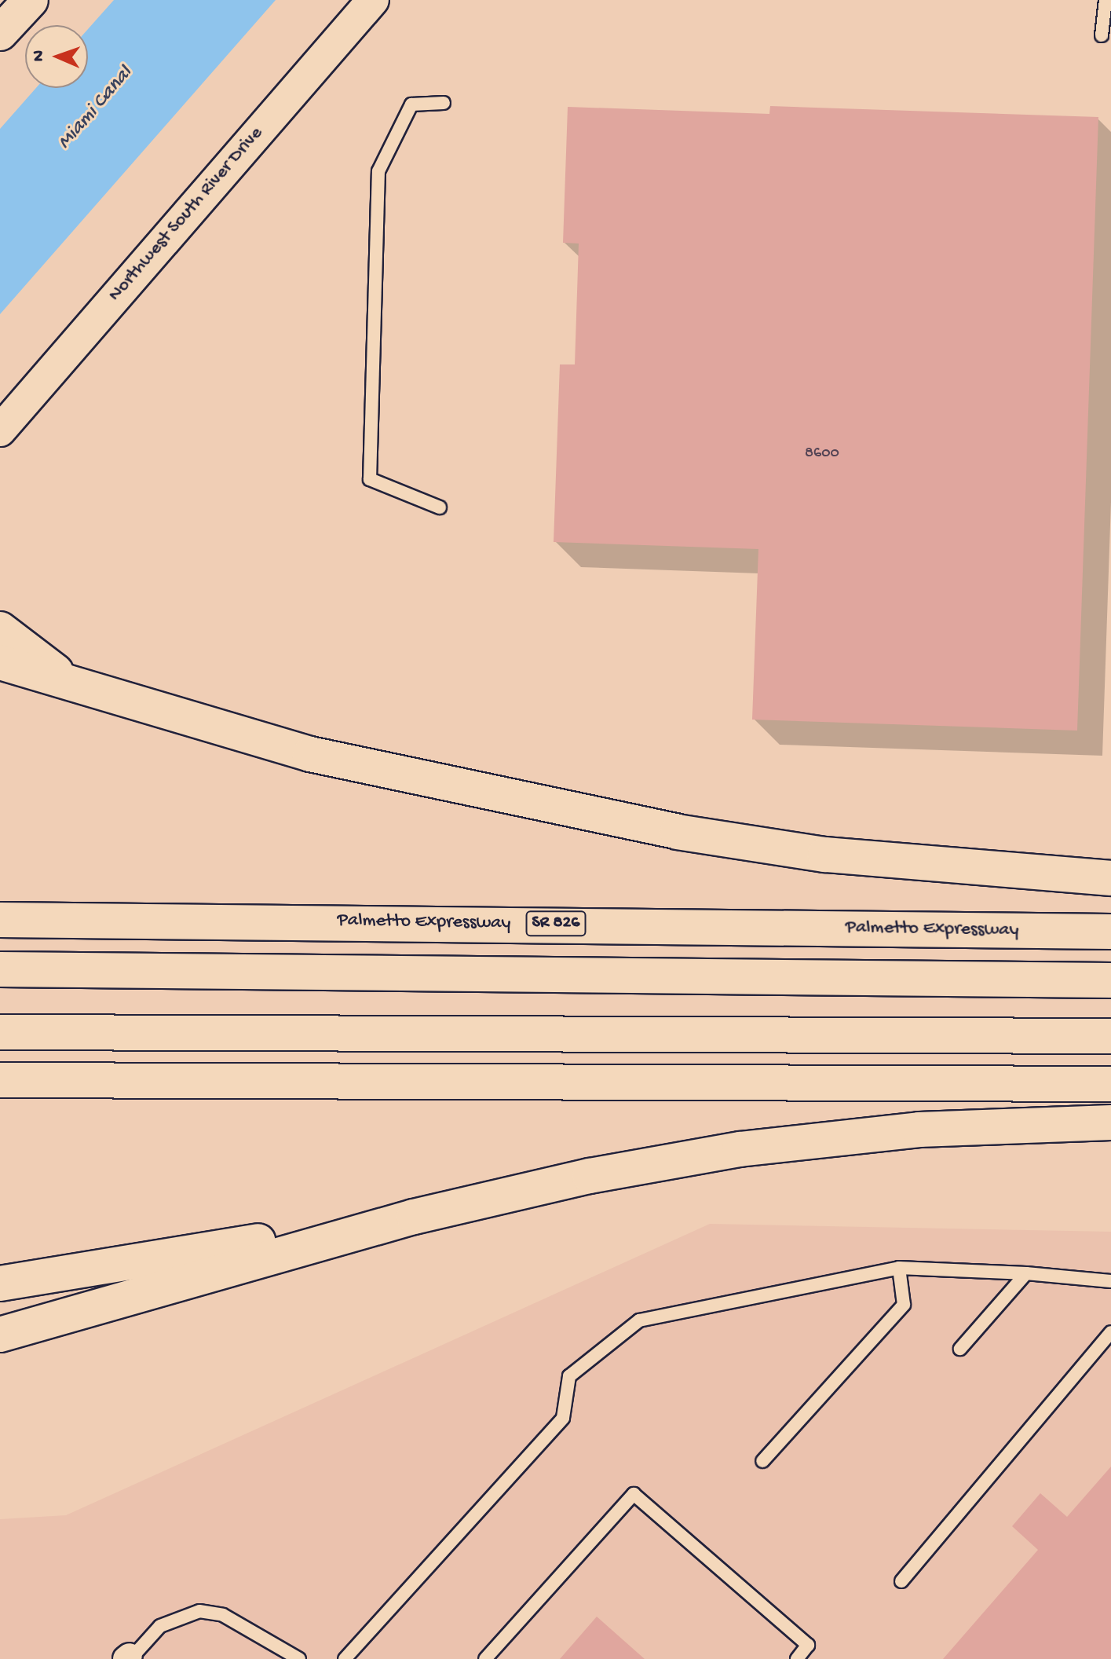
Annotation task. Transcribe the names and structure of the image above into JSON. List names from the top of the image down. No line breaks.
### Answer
{"streets":{"highway":["Palmetto Expressway","SR 826"],"street":["Northwest South River Drive"]},"water":["Miami Canal"],"house_numbers":["8600"],"north":"left"}
